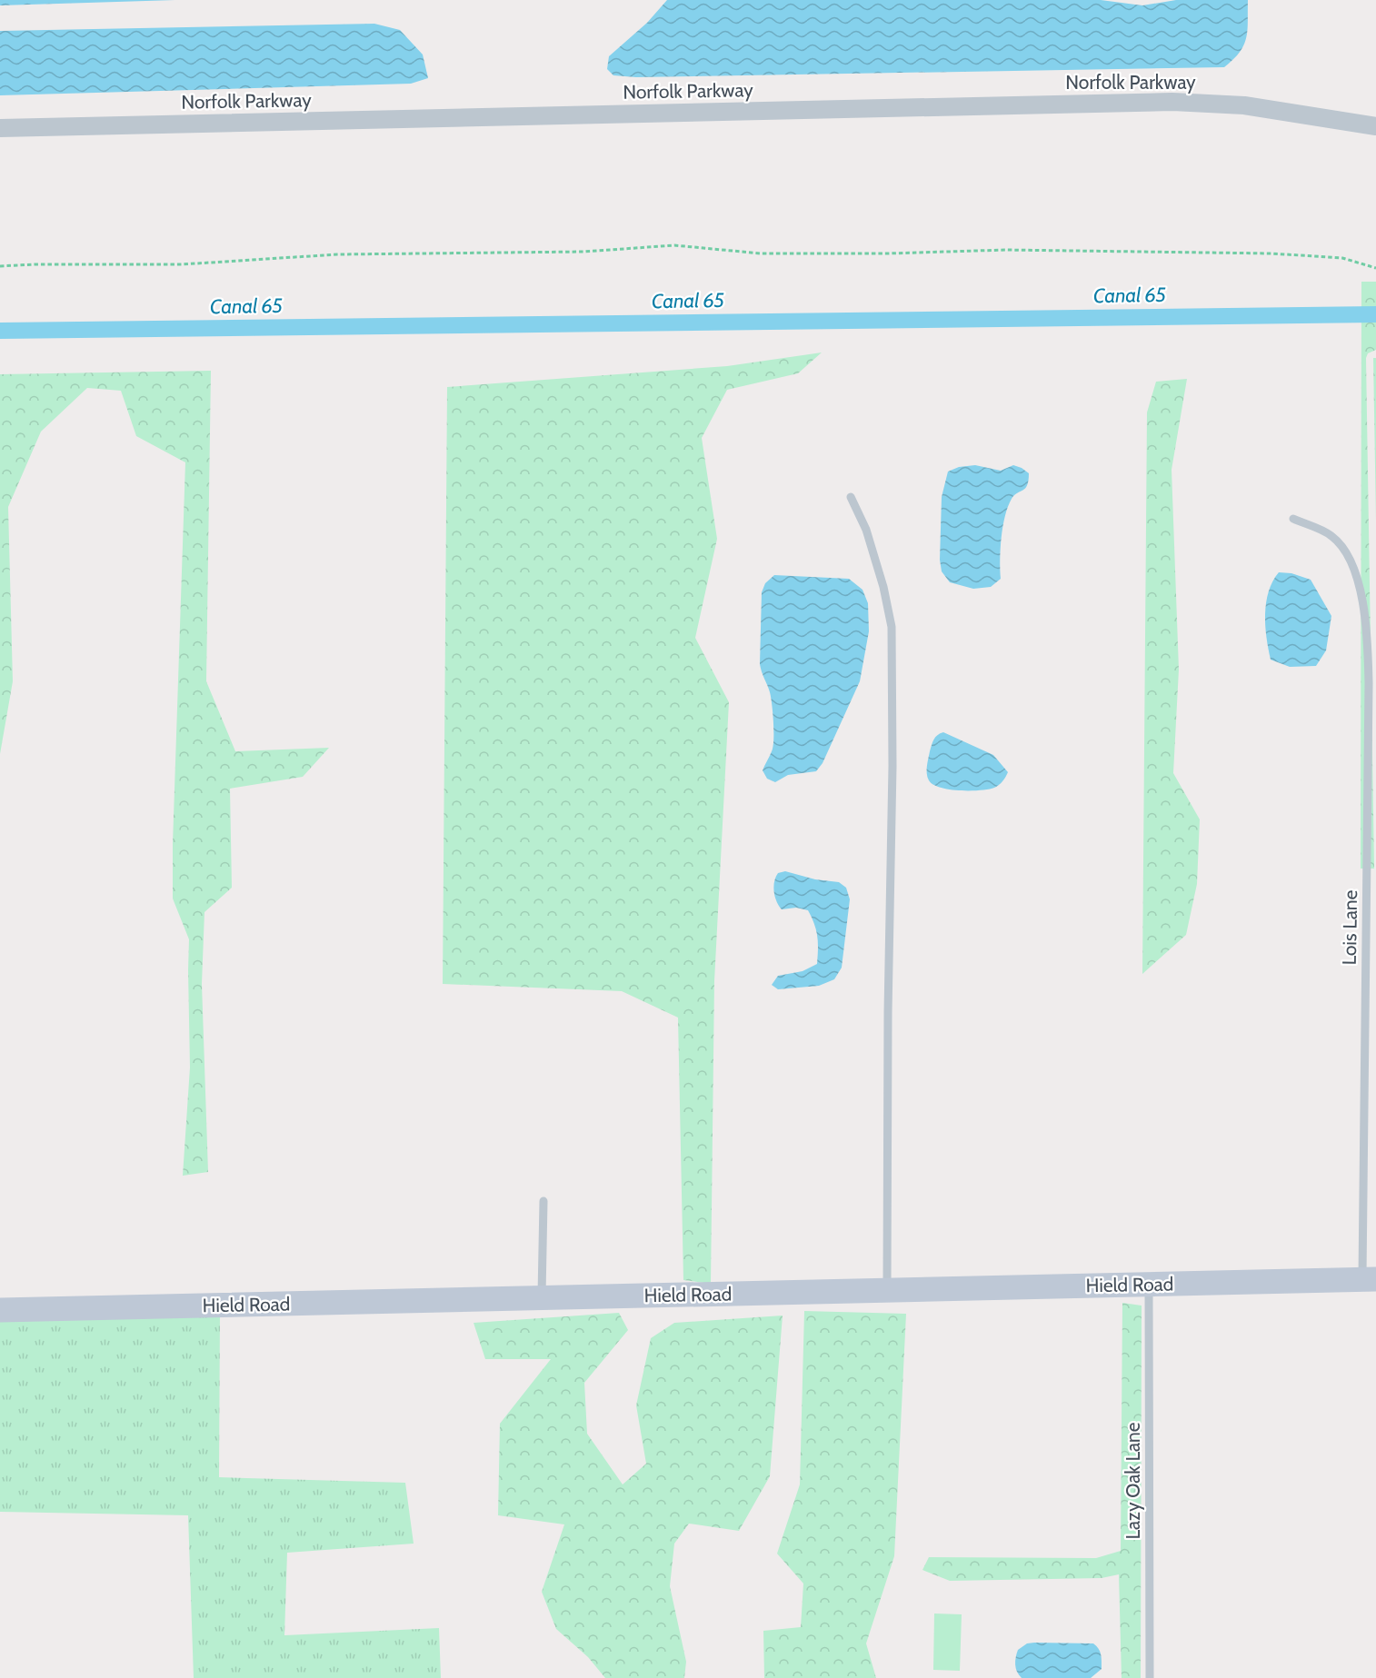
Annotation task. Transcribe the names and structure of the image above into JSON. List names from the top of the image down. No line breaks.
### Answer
{"streets":{"street":["Norfolk Parkway","Hield Road"],"lane":["Lois Lane","Lazy Oak Lane"]},"crossings":[["Lois Lane","Hield Road"],["Hield Road","Lazy Oak Lane"]],"water":["Canal 65"]}
